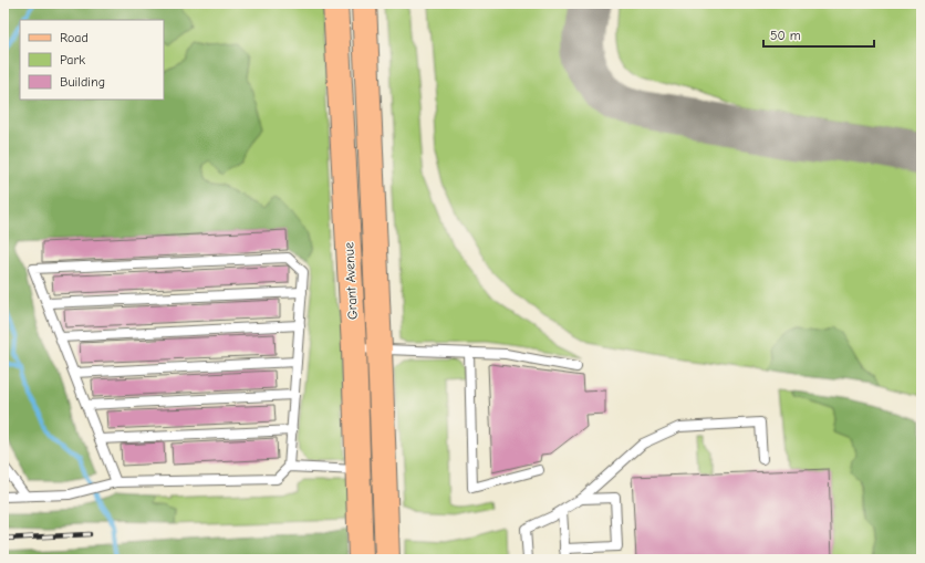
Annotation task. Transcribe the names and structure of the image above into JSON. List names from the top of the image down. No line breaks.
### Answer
{"streets":{"main road":["Grant Avenue"]},"legend":["Road","Park","Building"],"scale_bar":"50 m"}
